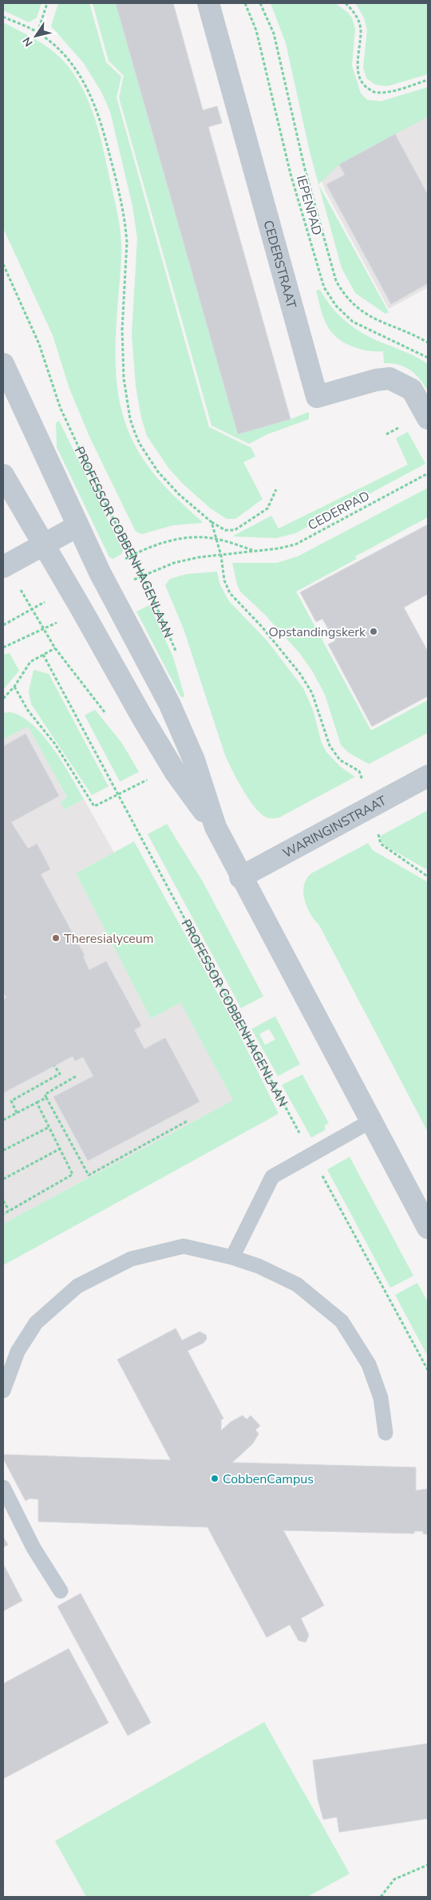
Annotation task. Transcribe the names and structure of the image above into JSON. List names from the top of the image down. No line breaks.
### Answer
{"streets":{"street":["CEDERSTRAAT","WARINGINSTRAAT"],"path":["IEPENPAD","CEDERPAD","PROFESSOR COBBENHAGENLAAN"]},"crossings":[["CEDERPAD","PROFESSOR COBBENHAGENLAAN"]],"places":["Opstandingskerk","Theresialyceum","CobbenCampus"],"north":"bottom left"}
